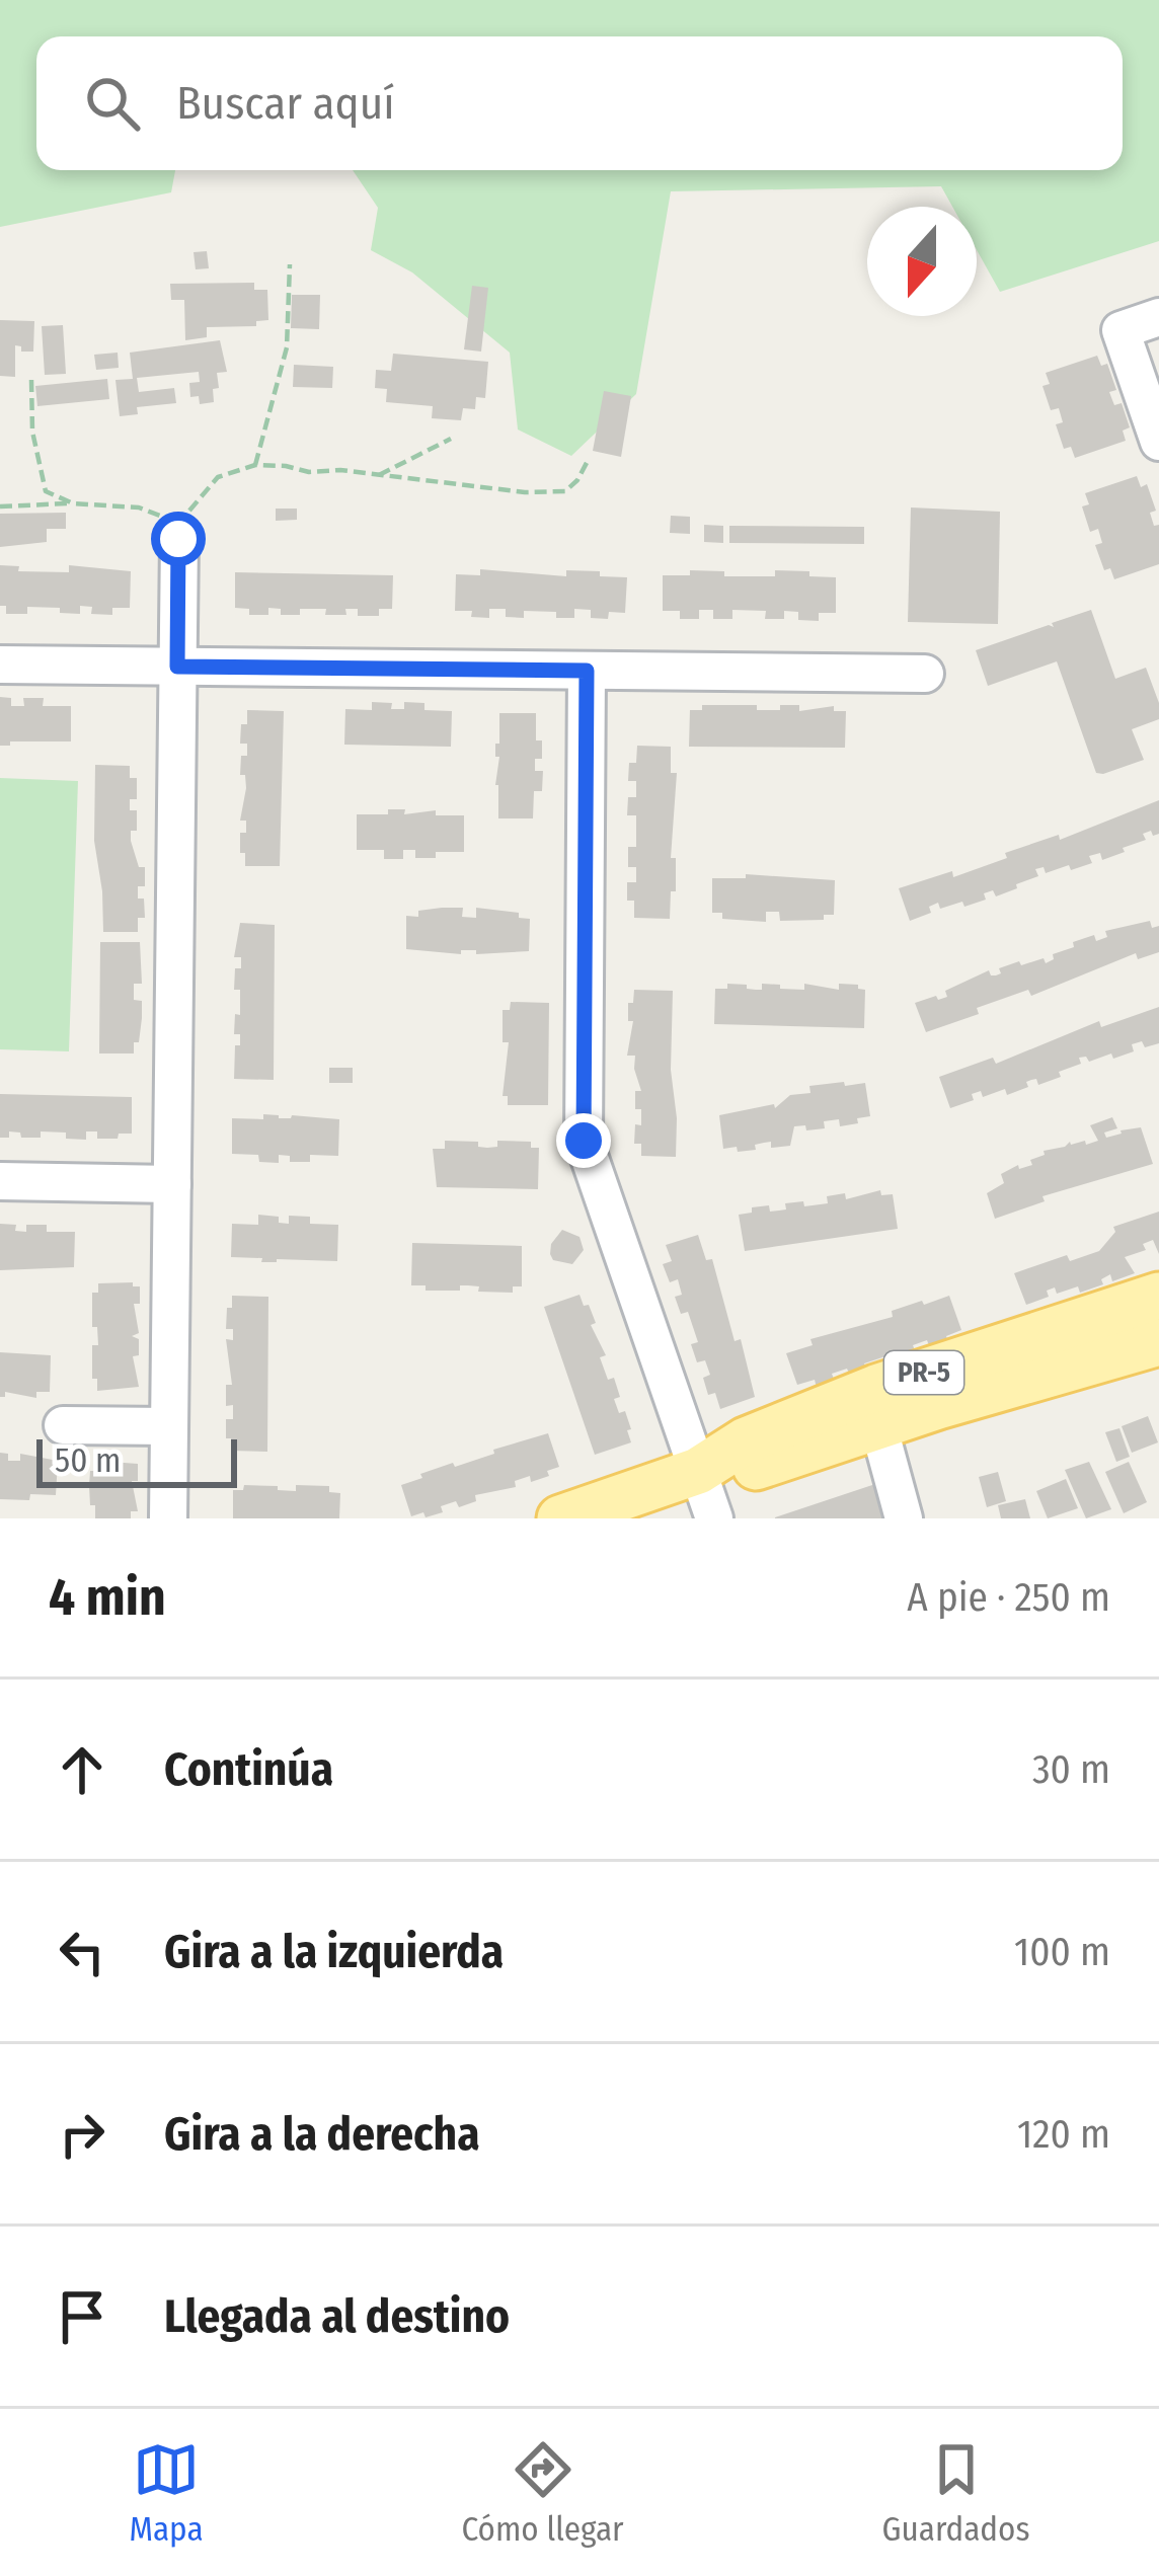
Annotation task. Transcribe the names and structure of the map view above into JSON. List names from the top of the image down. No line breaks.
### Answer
{"streets":{"main road":["PR-5"]},"scale_bar":"50 m","north":"bottom","page":{"search":"Buscar aquí","scale":"50 m","heading":["4 min","A pie · 250 m"],"list":[["Continúa","30 m"],["Gira a la izquierda","100 m"],["Gira a la derecha","120 m"],"Llegada al destino"],"nav":["Mapa","Cómo llegar","Guardados"]}}
